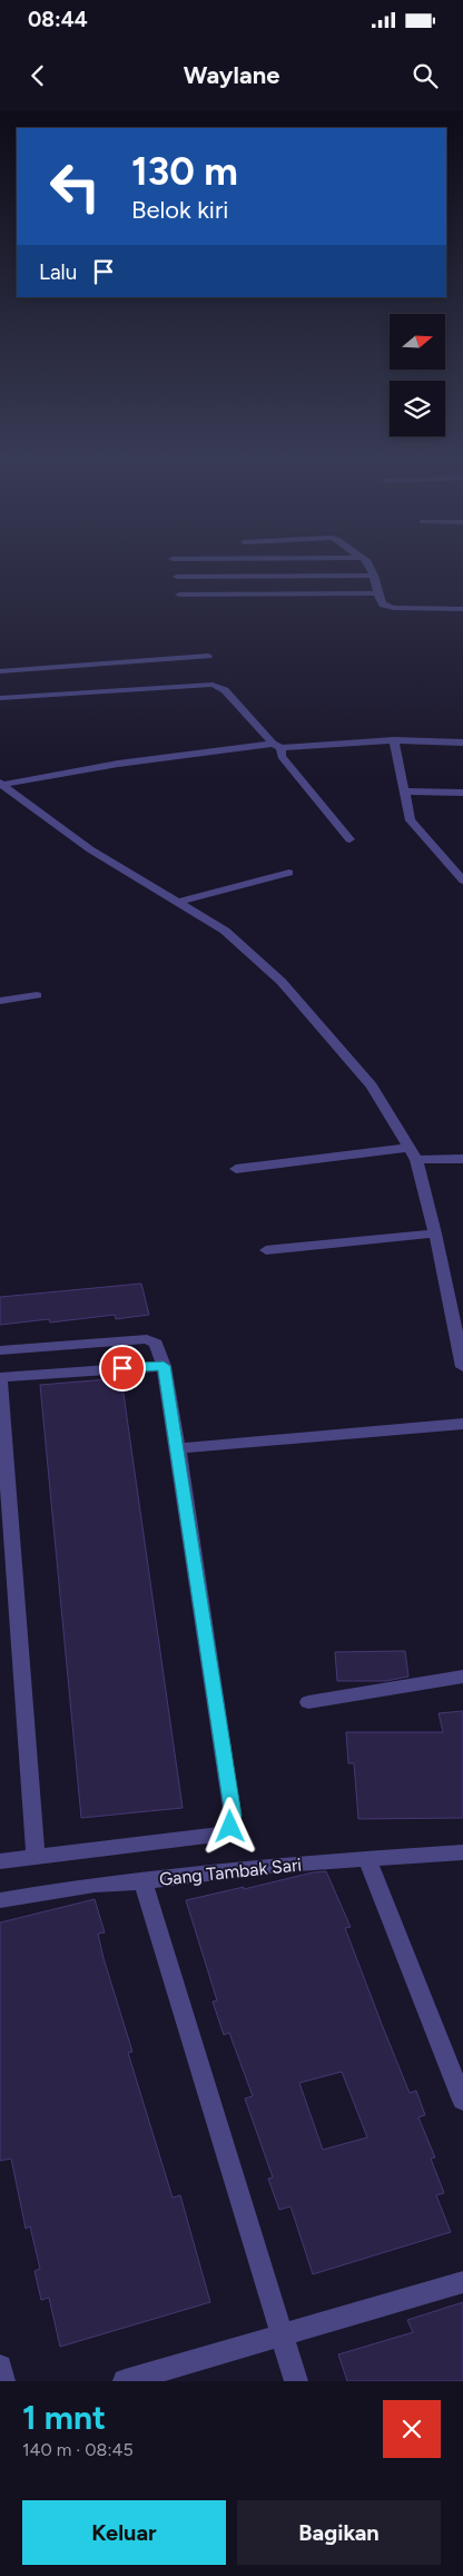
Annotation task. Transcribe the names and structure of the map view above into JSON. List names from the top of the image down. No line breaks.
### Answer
{"streets":{"street":["Gang Tambak Sari"]},"north":"right","page":{"status":"08:44","header":"Waylane","turn":["130 m","Belok kiri"],"then":"Lalu","heading":["1 mnt","140 m · 08:45"],"buttons":["Keluar","Bagikan"]}}
